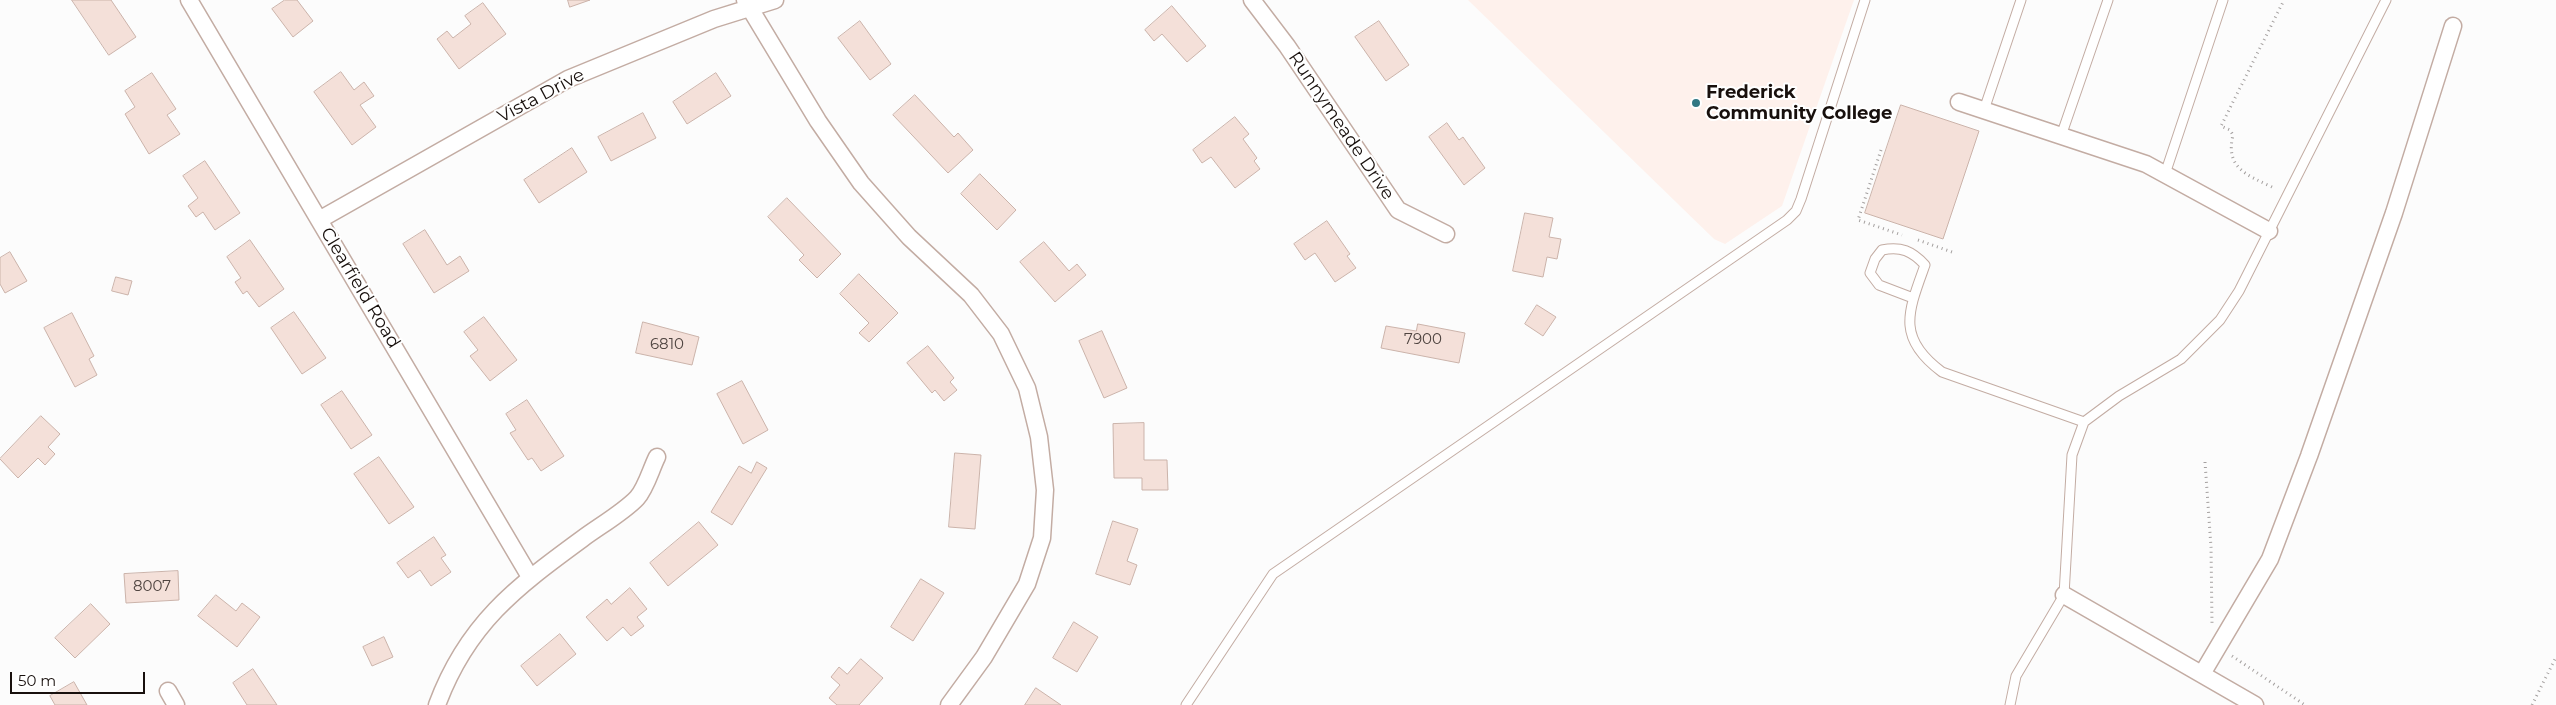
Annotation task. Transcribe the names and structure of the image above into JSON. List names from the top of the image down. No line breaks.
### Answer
{"streets":{"street":["Vista Drive","Runnymeade Drive","Clearfield Road"]},"crossings":[["Vista Drive","Clearfield Road"]],"places":["Frederick Community College"],"house_numbers":["7900","6810","8007"],"scale_bar":"50 m"}
